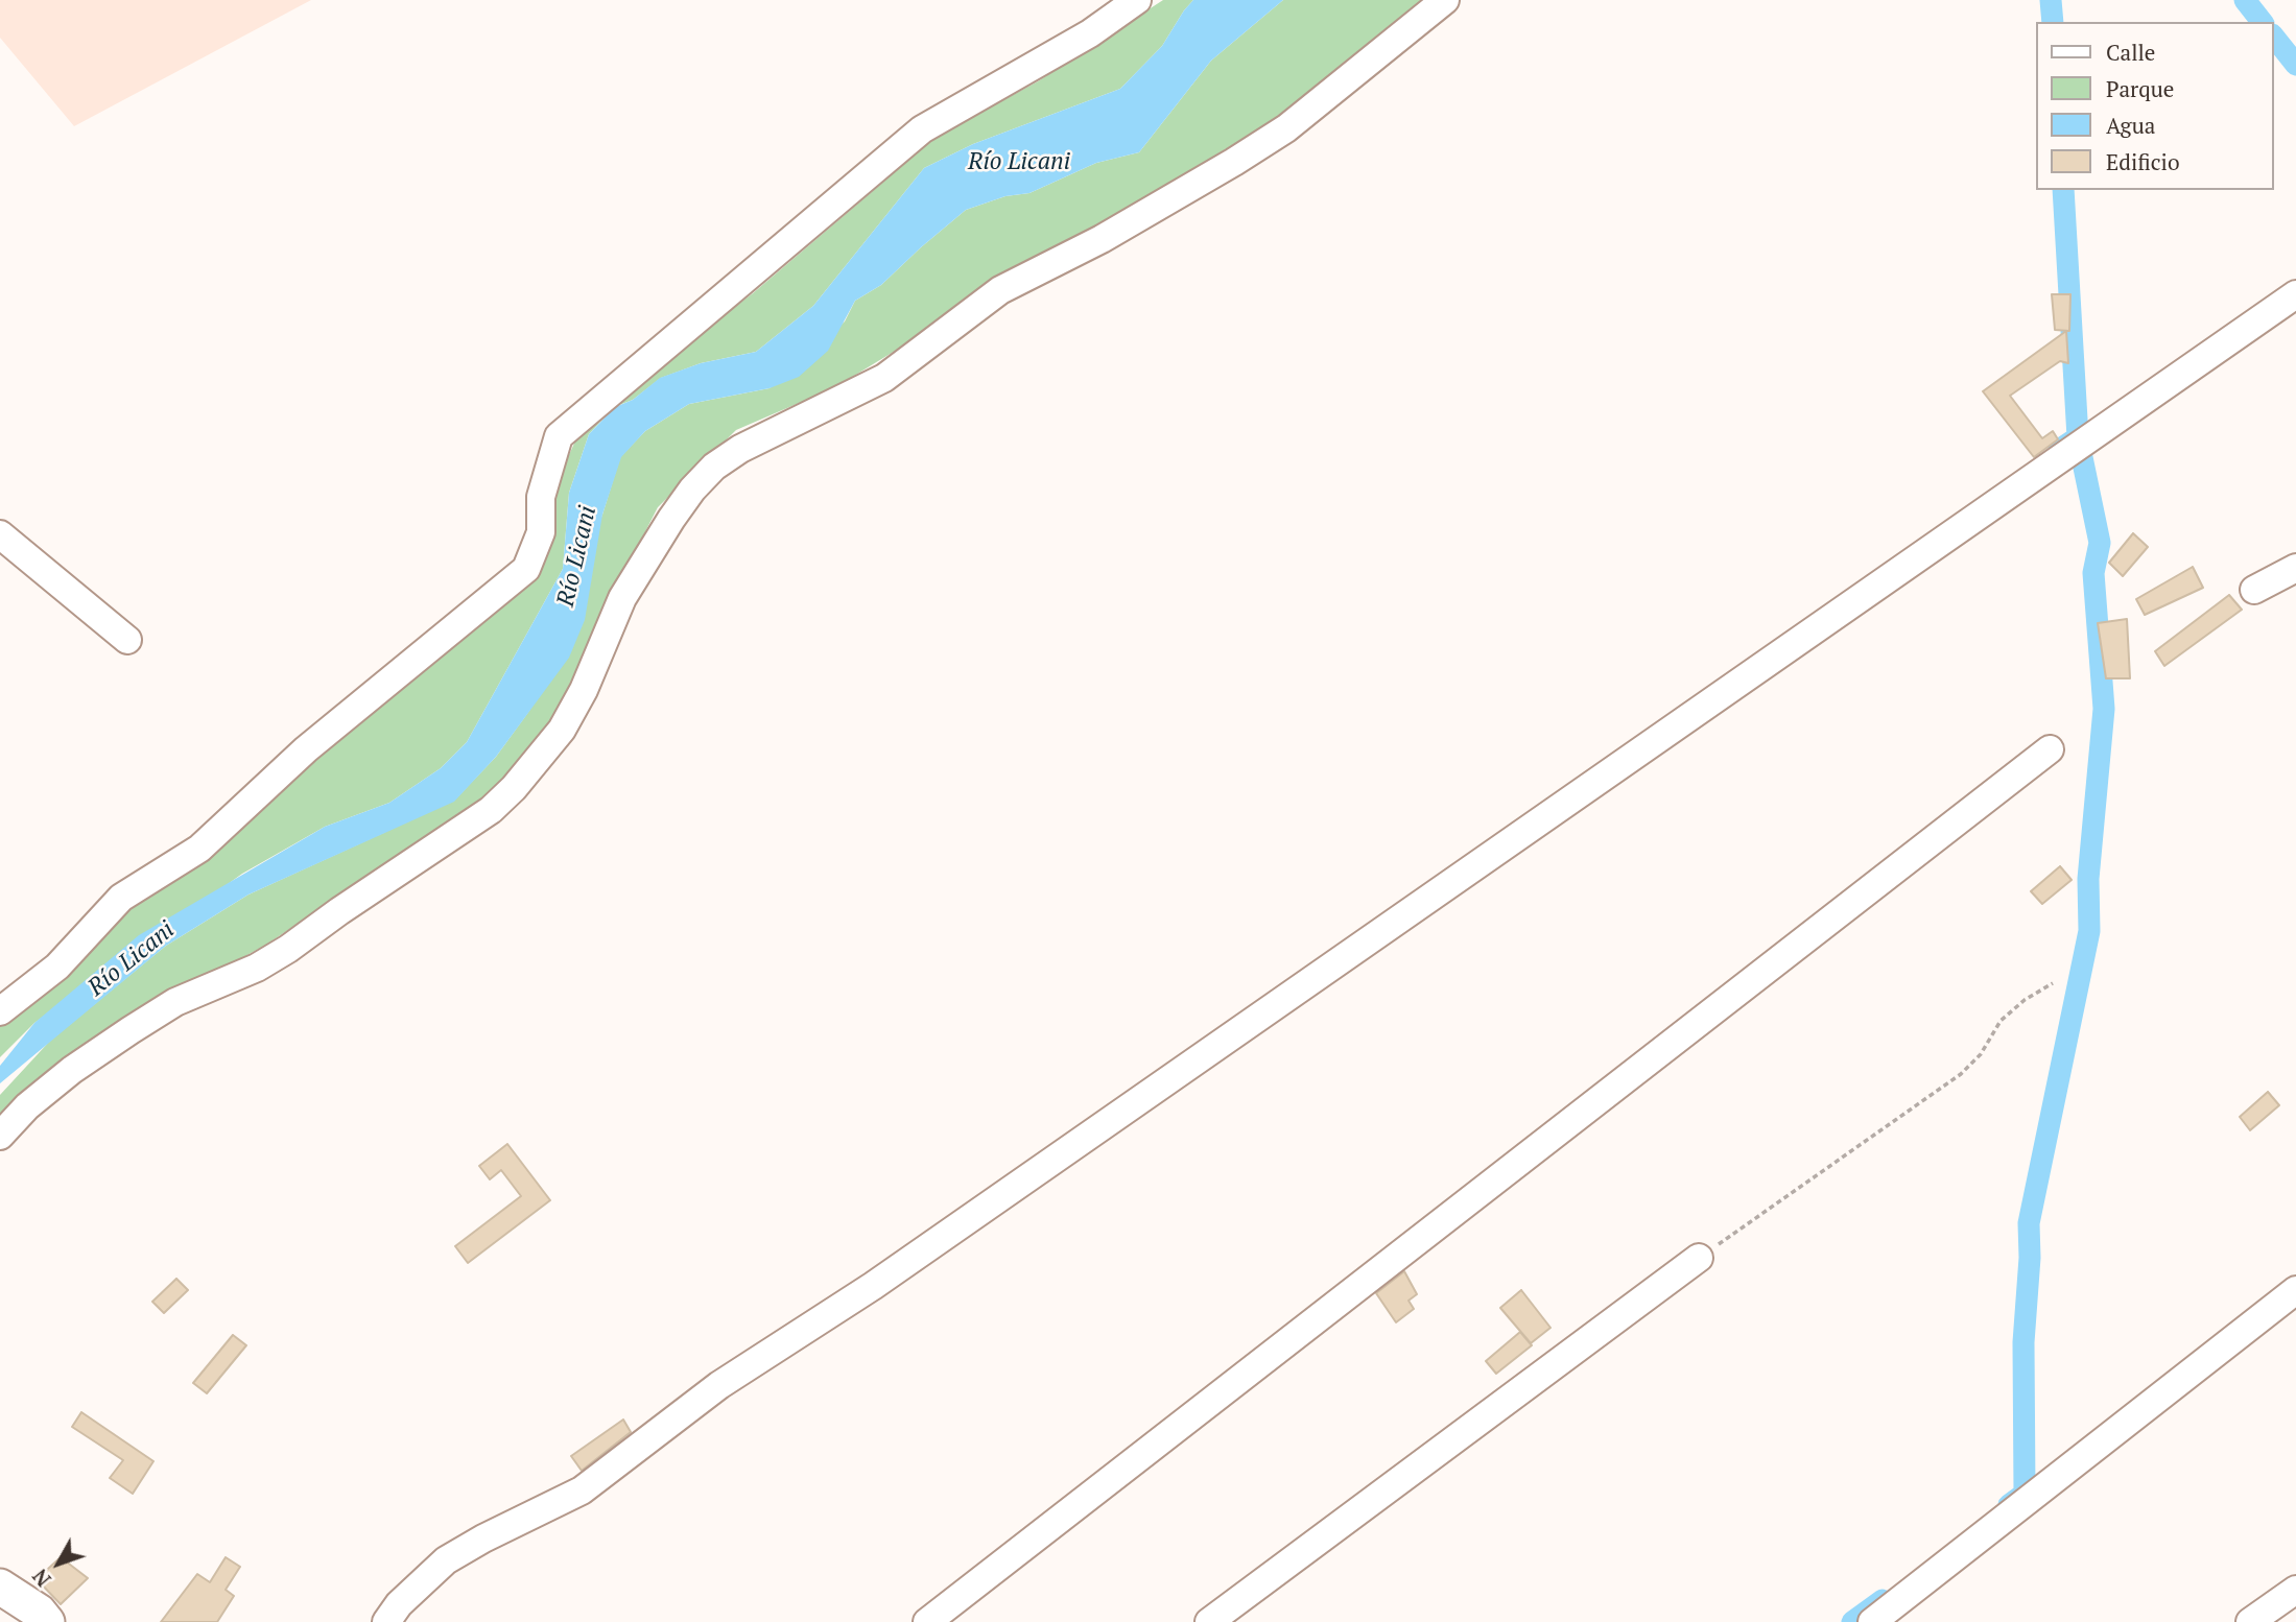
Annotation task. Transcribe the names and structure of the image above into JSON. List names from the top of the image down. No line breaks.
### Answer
{"water":["Río Licani"],"legend":["Calle","Parque","Agua","Edificio"],"north":"bottom left"}
